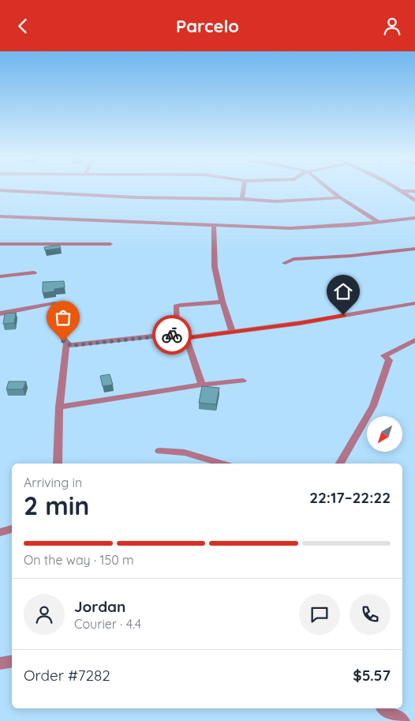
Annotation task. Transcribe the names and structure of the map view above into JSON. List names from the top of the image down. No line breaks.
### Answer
{"north":"bottom left","page":{"header":"Parcelo","heading":["2 min","Arriving in","22:17–22:22"],"panel":["Jordan","Courier · 4.4","Order #7282","$5.57"],"bar":"On the way · 150 m"}}
